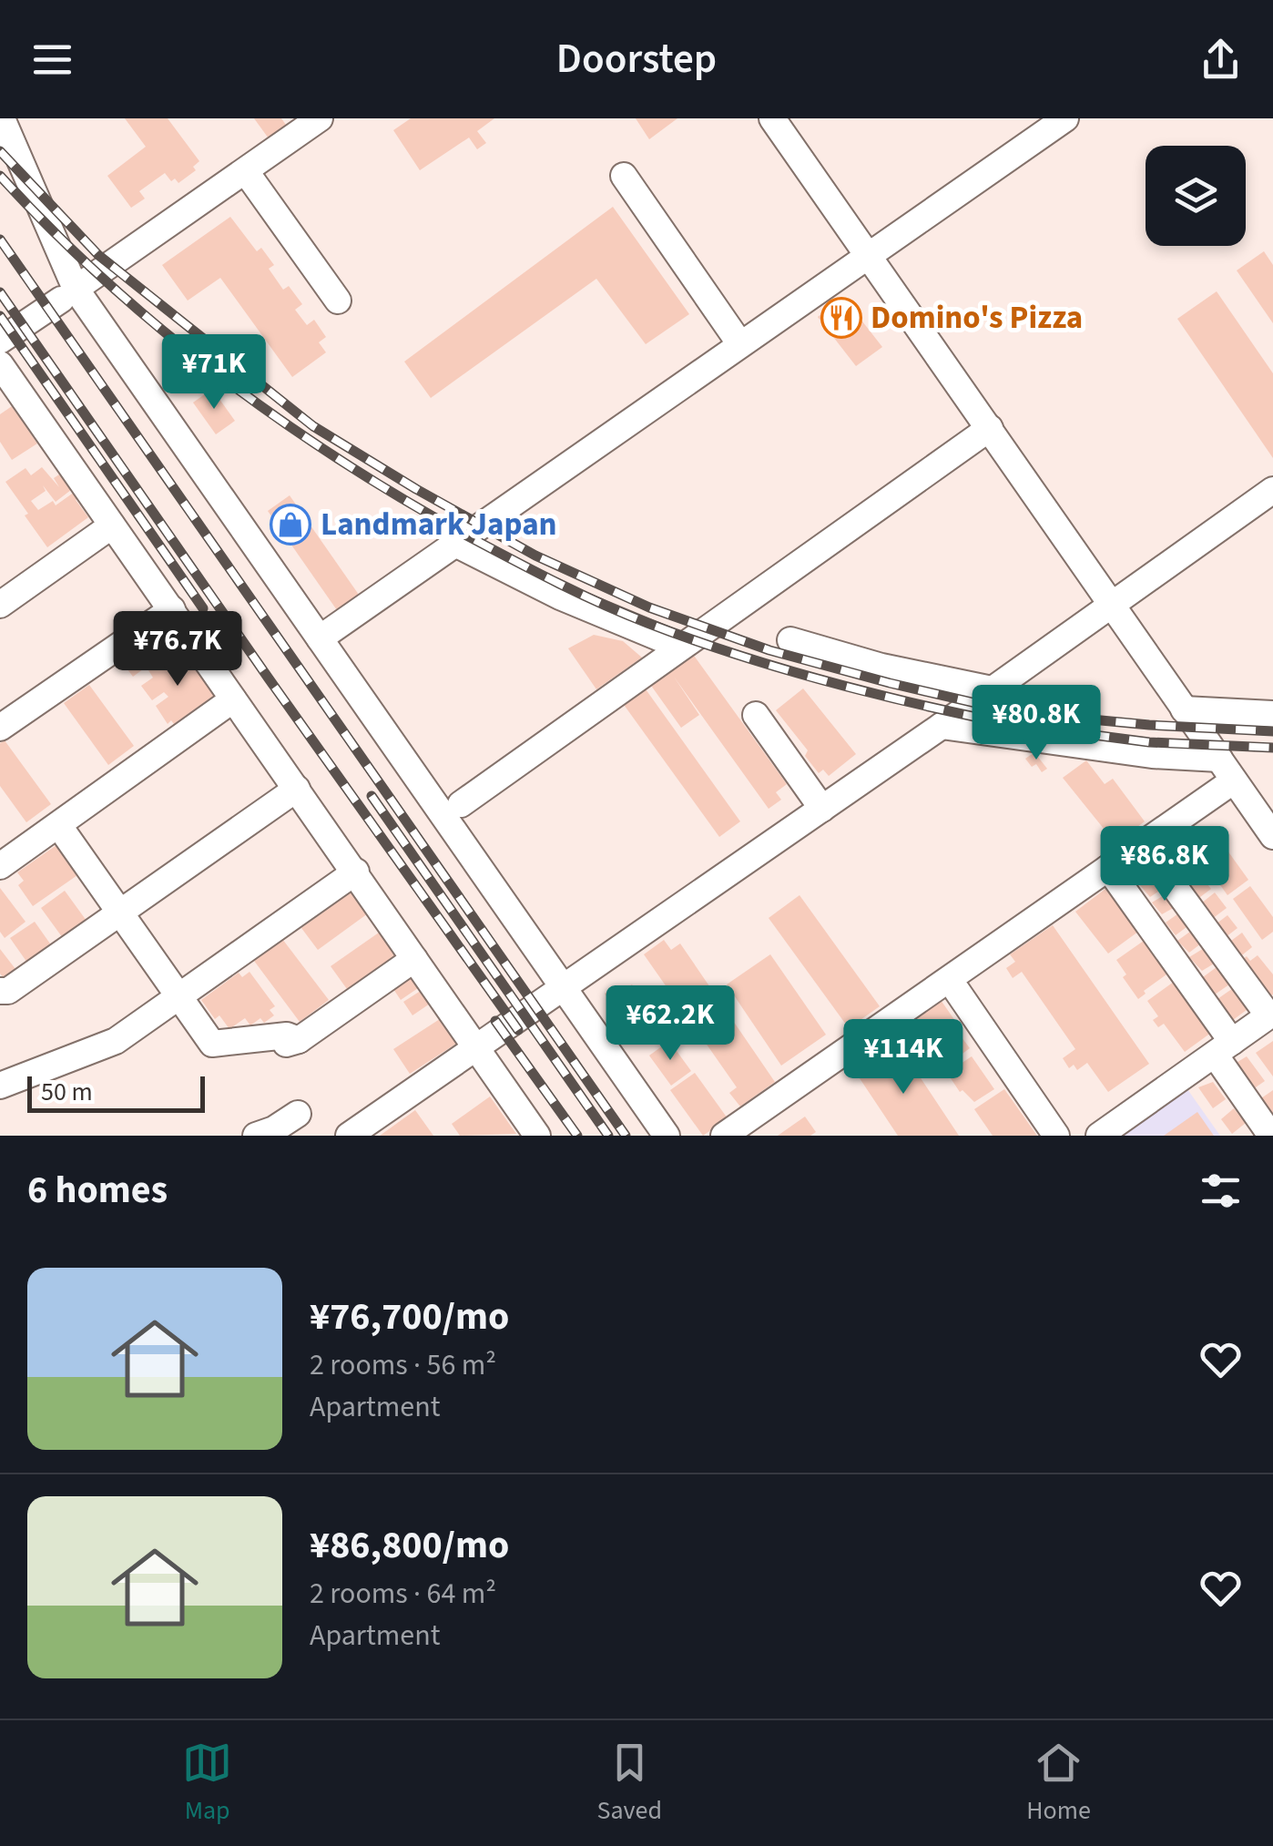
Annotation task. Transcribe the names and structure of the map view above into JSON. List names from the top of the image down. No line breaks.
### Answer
{"places":{"restaurant":["Domino's Pizza"],"shop":["Landmark Japan"]},"scale_bar":"50 m","page":{"header":"Doorstep","price":["¥71K","¥76.7K","¥80.8K","¥86.8K","¥62.2K","¥114K"],"scale":"50 m","heading":"6 homes","list":[{"name":"¥76,700/mo","note":"2 rooms · 56 m² · Apartment"},{"name":"¥86,800/mo","note":"2 rooms · 64 m² · Apartment"}],"tabs":["Map","Saved","Home"]}}
